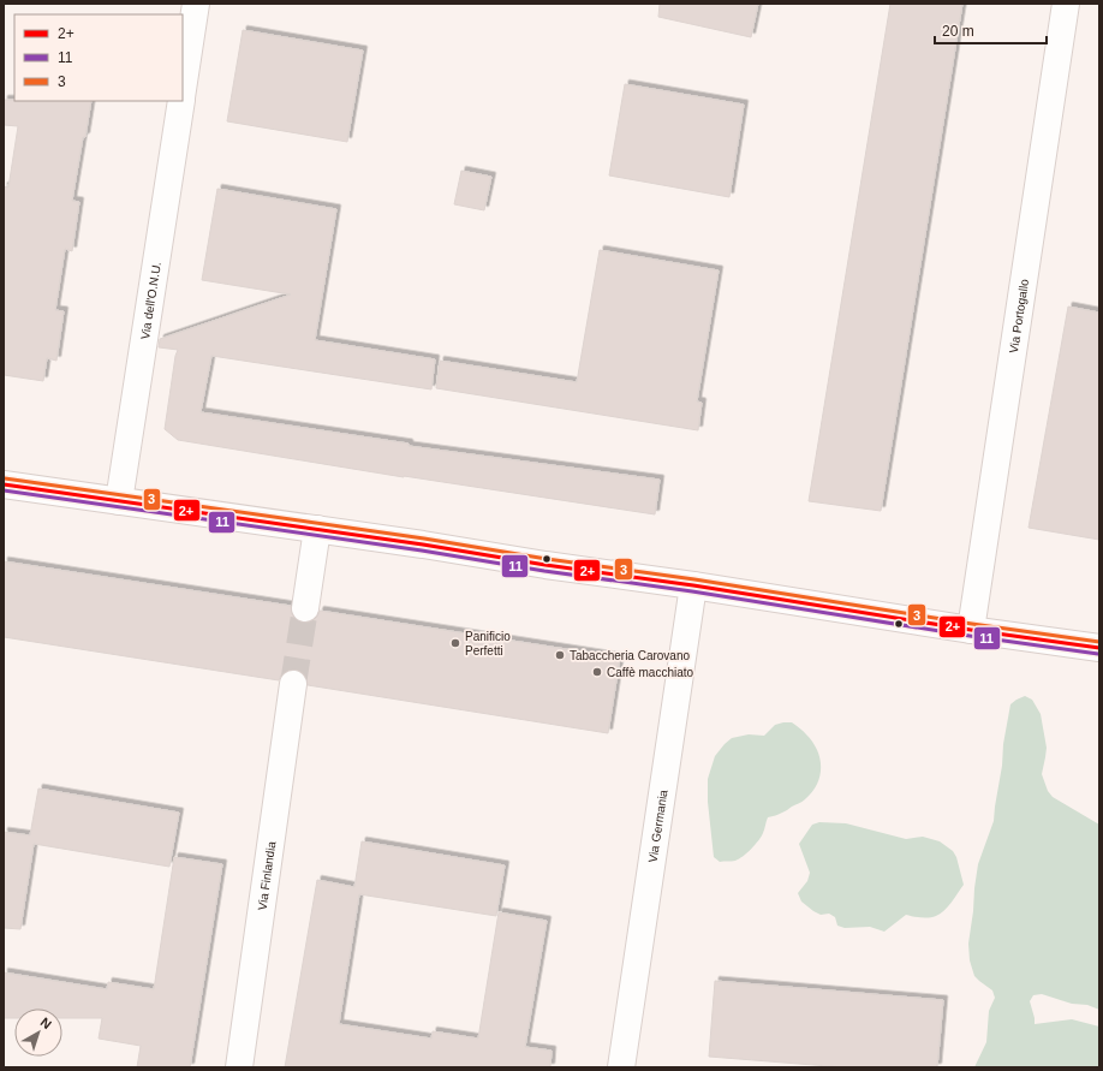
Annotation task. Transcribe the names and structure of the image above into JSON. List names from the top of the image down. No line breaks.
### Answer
{"streets":{"street":["Via dell'O.N.U.","Via Portogallo","Via Germania","Via Finlandia"]},"places":["Panificio Perfetti","Tabaccheria Carovano","Caffè macchiato"],"lines":["transit line 3","transit line 2+","transit line 11"],"legend":["2+","11","3"],"scale_bar":"20 m","north":"top right"}
